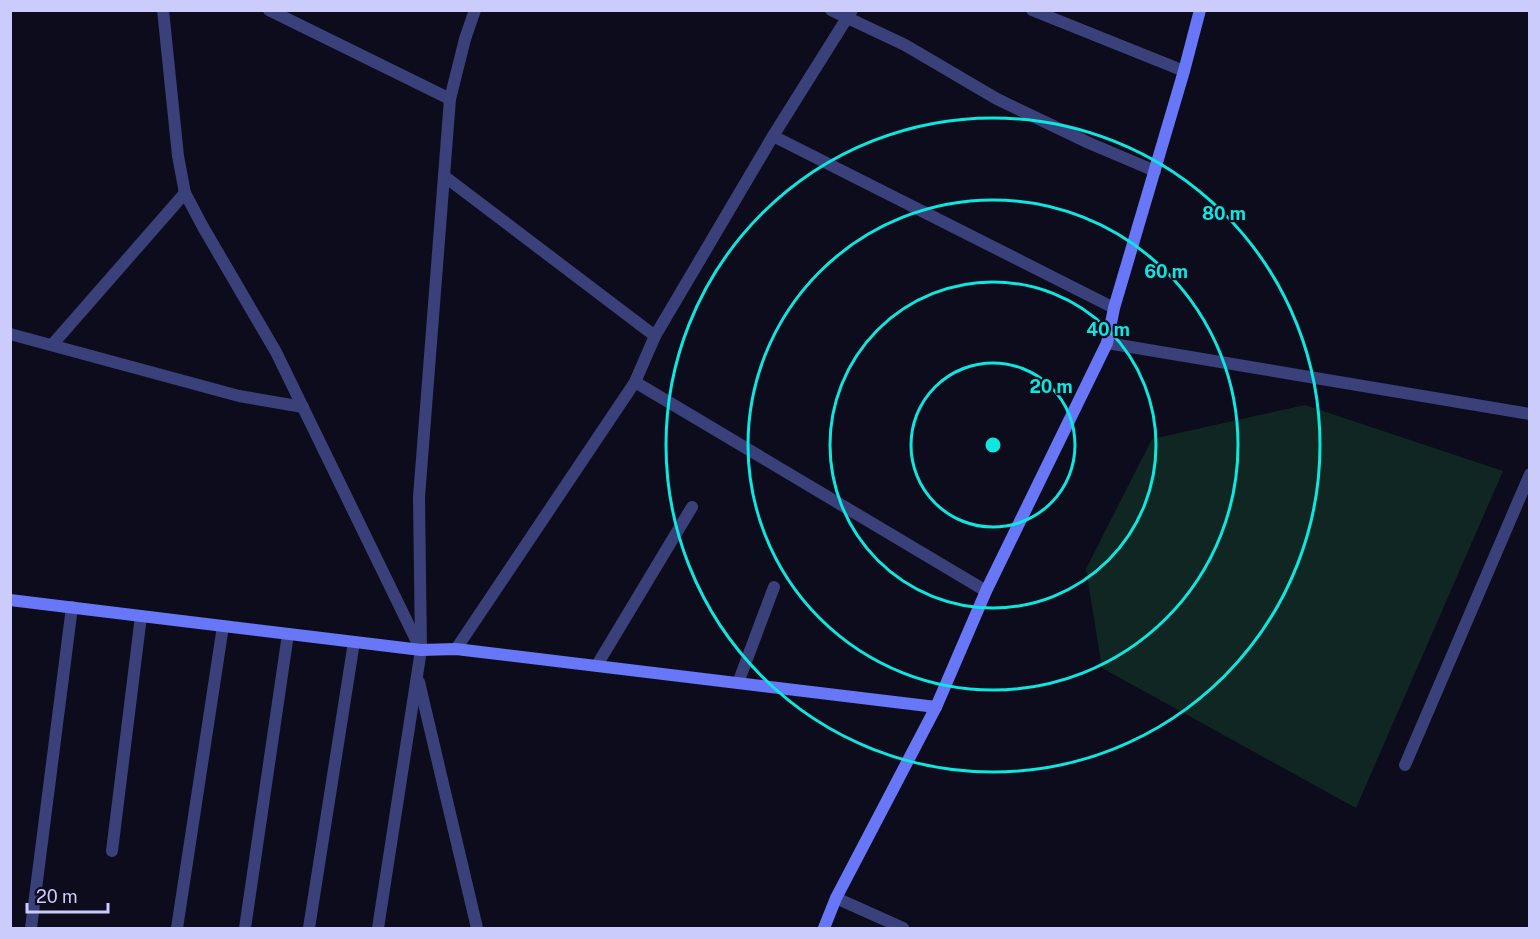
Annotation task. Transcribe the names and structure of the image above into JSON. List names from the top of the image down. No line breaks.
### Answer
{"scale_bar":"20 m","rings":["80 m","60 m","40 m","20 m"]}
